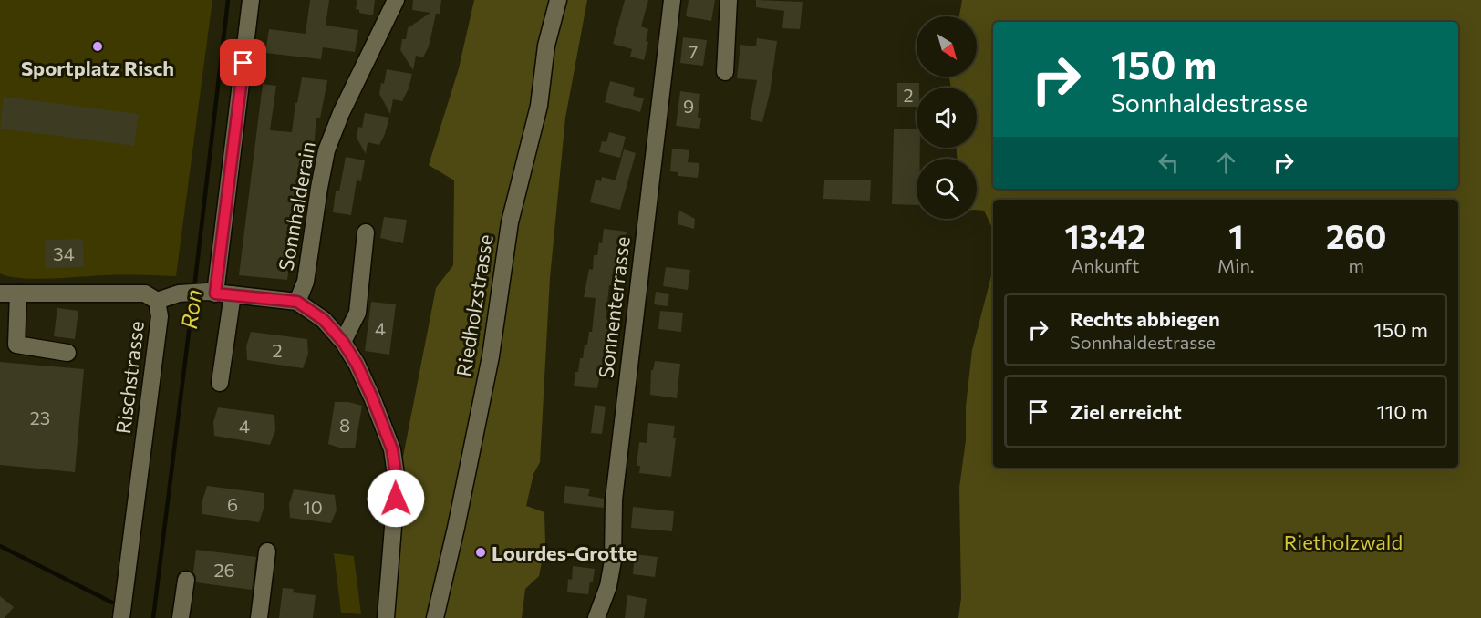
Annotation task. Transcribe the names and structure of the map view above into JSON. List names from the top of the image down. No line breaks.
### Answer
{"streets":{"street":["Sonnhalderain","Riedholzstrasse","Sonnenterrasse","Rischstrasse"]},"water":["Ron"],"parks":["Rietholzwald"],"places":["Sportplatz Risch","Lourdes-Grotte"],"house_numbers":["7","2","9","34","4","2","23","8","4","6","10","26"],"north":"bottom right","page":{"turn":["150 m","Sonnhaldestrasse"],"eta":["13:42","Ankunft","1","Min.","260","m"],"list":[{"name":"Rechts abbiegen","note":"Sonnhaldestrasse","value":"150 m"},{"name":"Ziel erreicht","value":"110 m"}]}}
